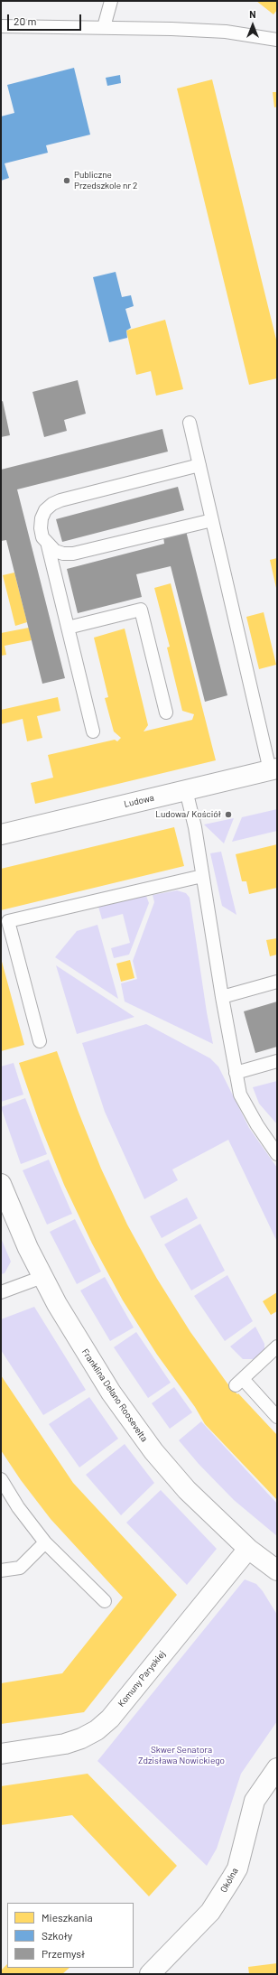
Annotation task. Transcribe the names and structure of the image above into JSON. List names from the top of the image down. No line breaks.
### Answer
{"streets":{"street":["Ludowa","Franklina Delano Roosevelta","Komuny Paryskiej","Okólna"]},"crossings":[["Franklina Delano Roosevelta","Komuny Paryskiej"]],"parks":["Skwer Senatora Zdzisława Nowickiego"],"places":["Publiczne Przedszkole nr 2","Ludowa/ Kościół"],"legend":["Mieszkania","Szkoły","Przemysł"],"scale_bar":"20 m","north":"top"}
